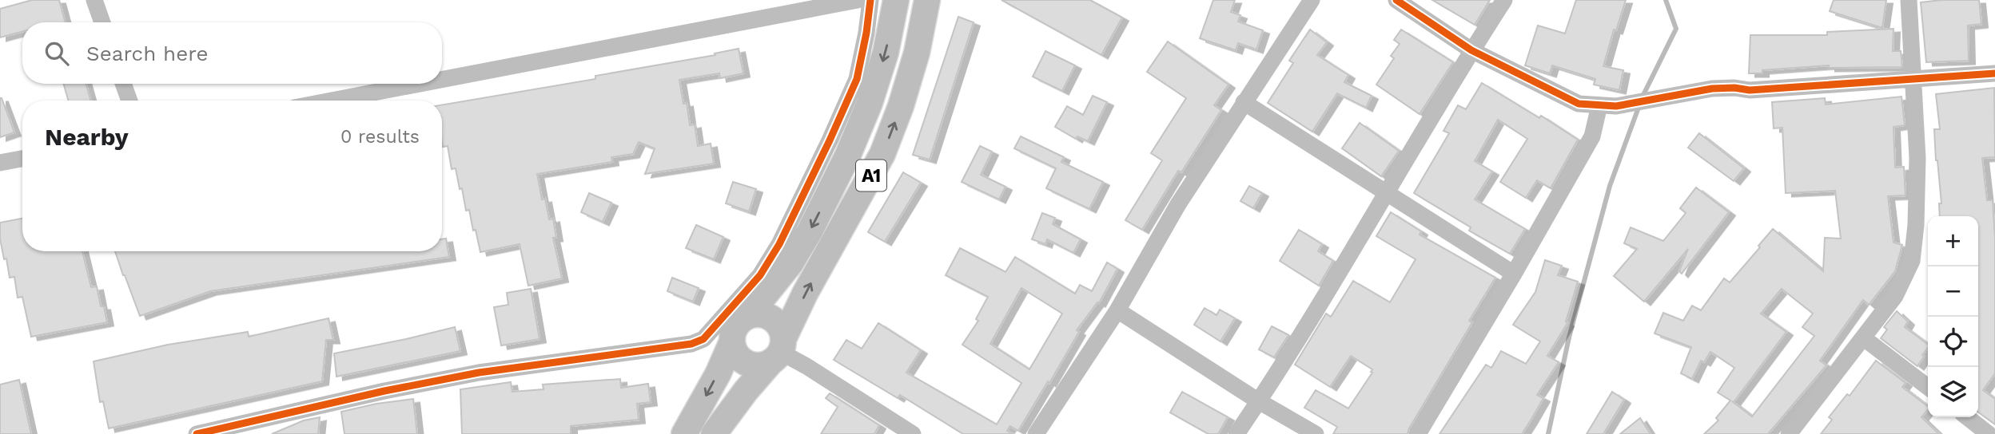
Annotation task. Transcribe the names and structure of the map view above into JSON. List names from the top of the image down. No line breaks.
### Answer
{"streets":{"highway":["A1"]},"page":{"search":"Search here","heading":["Nearby","0 results"],"map_buttons":["+","−"]}}
